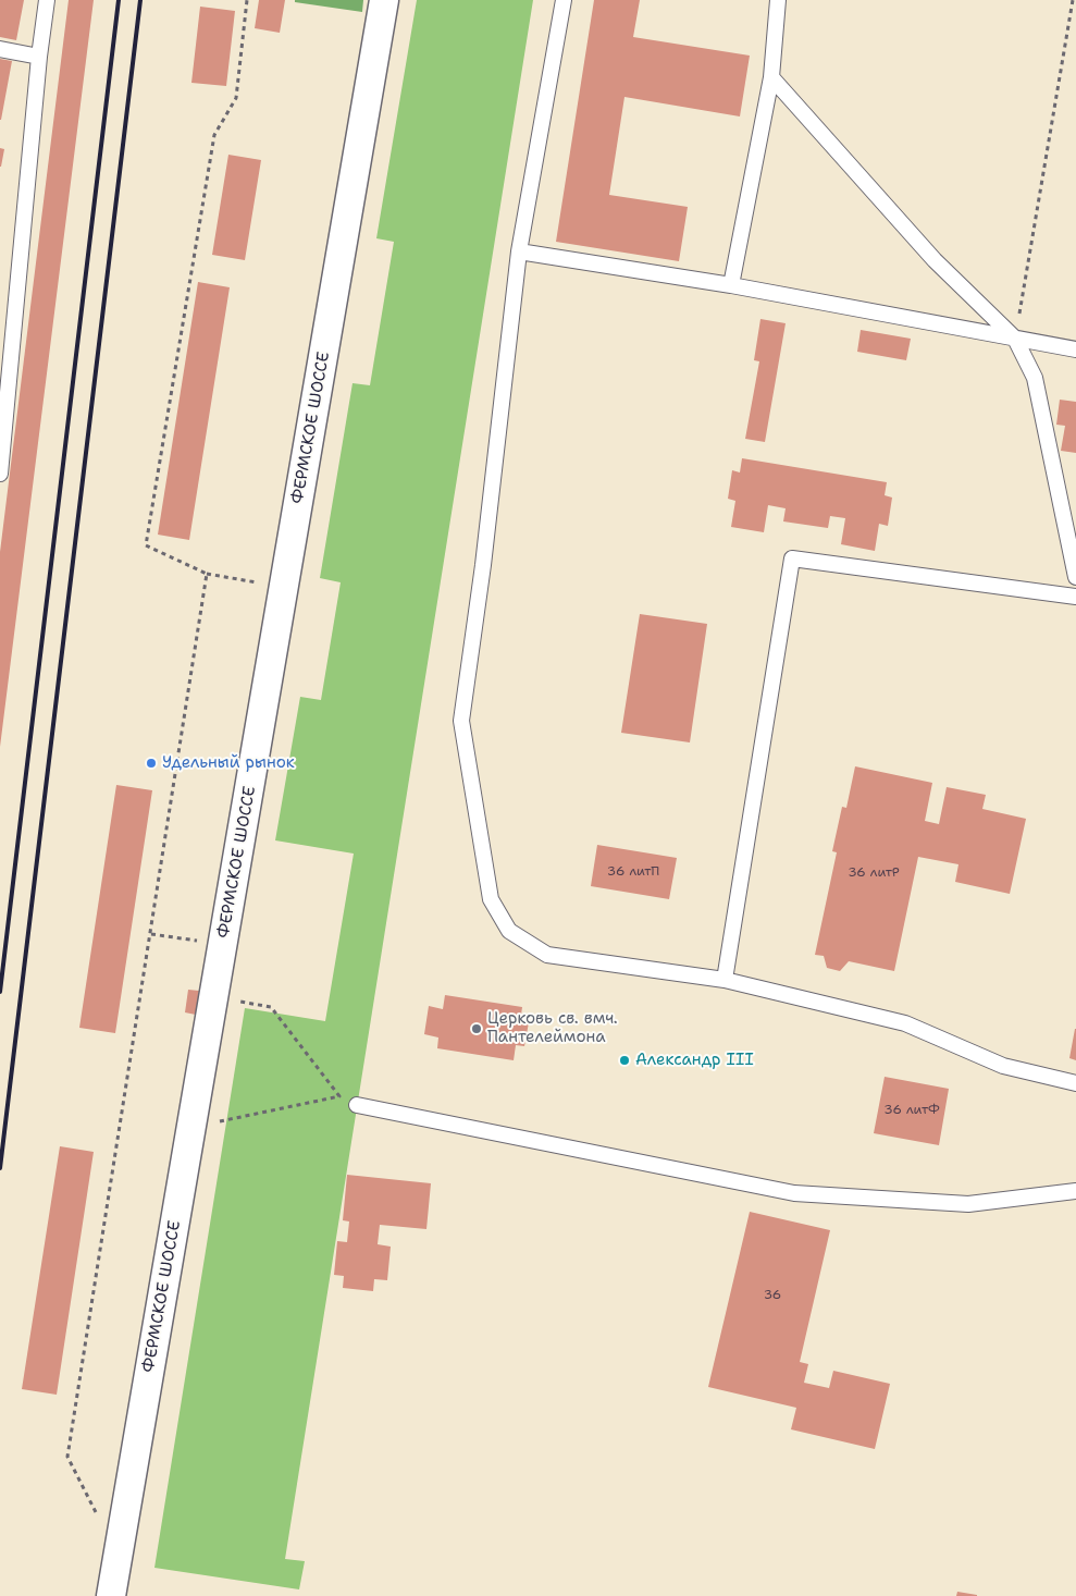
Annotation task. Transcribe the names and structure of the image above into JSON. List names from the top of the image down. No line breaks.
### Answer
{"streets":{"street":["ФЕРМСКОЕ ШОССЕ"]},"places":["Удельный рынок","Церковь св. вмч. Пантелеймона","Александр III"],"house_numbers":["36 литП","36 литР","36 литФ","36"]}
